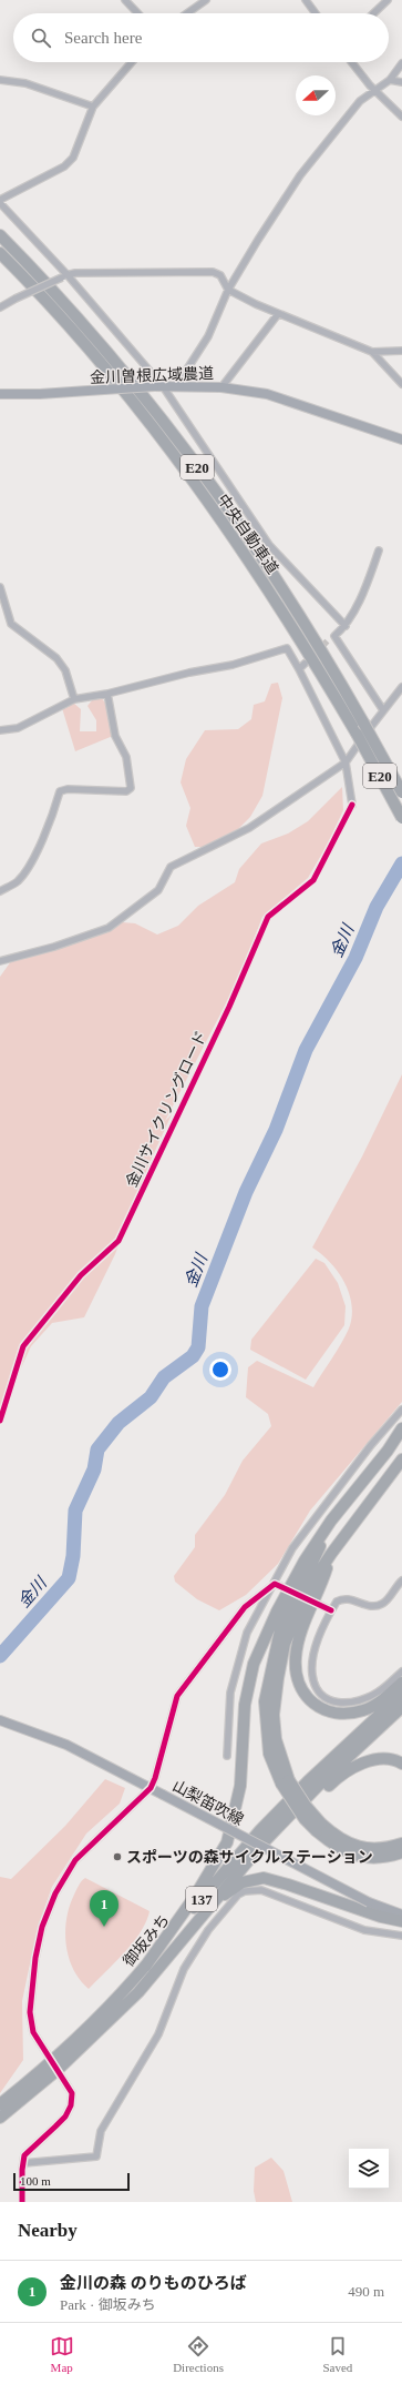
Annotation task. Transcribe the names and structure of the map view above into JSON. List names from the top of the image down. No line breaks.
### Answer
{"streets":{"highway":["E20","中央自動車道","137","御坂みち"],"main road":["金川曽根広域農道","山梨笛吹線"],"cycle path":["金川サイクリングロード"]},"water":["金川"],"places":["スポーツの森サイクルステーション"],"scale_bar":"100 m","north":"left","page":{"search":"Search here","pins":"1","scale":"100 m","heading":"Nearby","list":[{"mark":"1","name":"金川の森 のりものひろば","note":"Park · 御坂みち","value":"490 m"}],"nav":["Map","Directions","Saved"]}}
